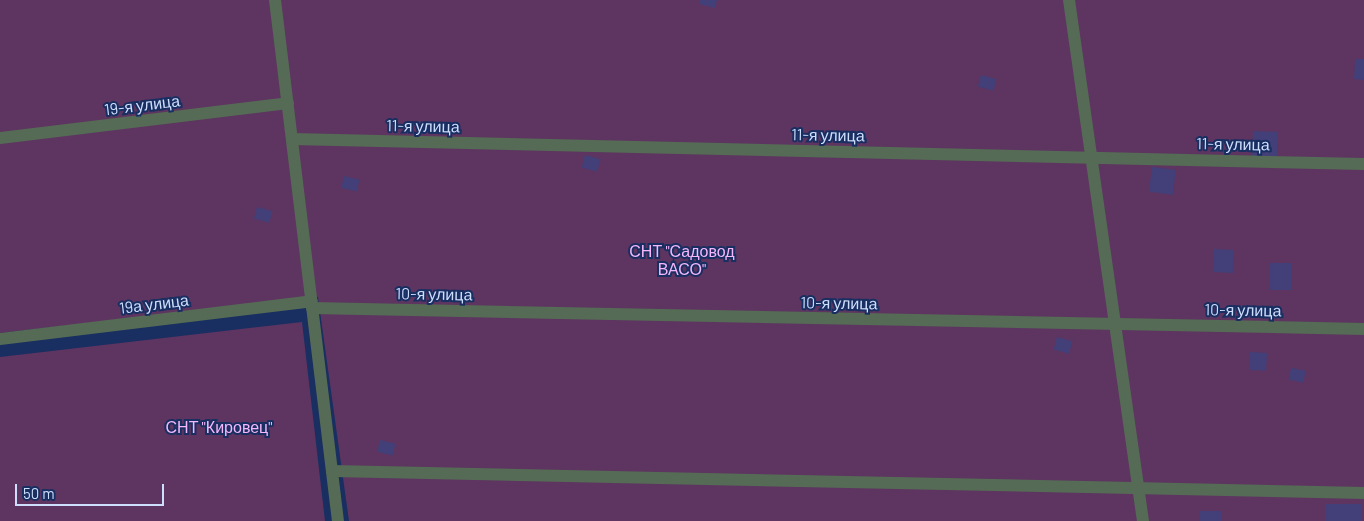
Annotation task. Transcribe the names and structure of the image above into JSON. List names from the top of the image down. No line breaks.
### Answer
{"streets":{"street":["19-я улица","11-я улица","10-я улица","19а улица"]},"crossings":[["10-я улица","19а улица"]],"parks":["СНТ \"Садовод ВАСО\"","СНТ \"Кировец\""],"scale_bar":"50 m"}
